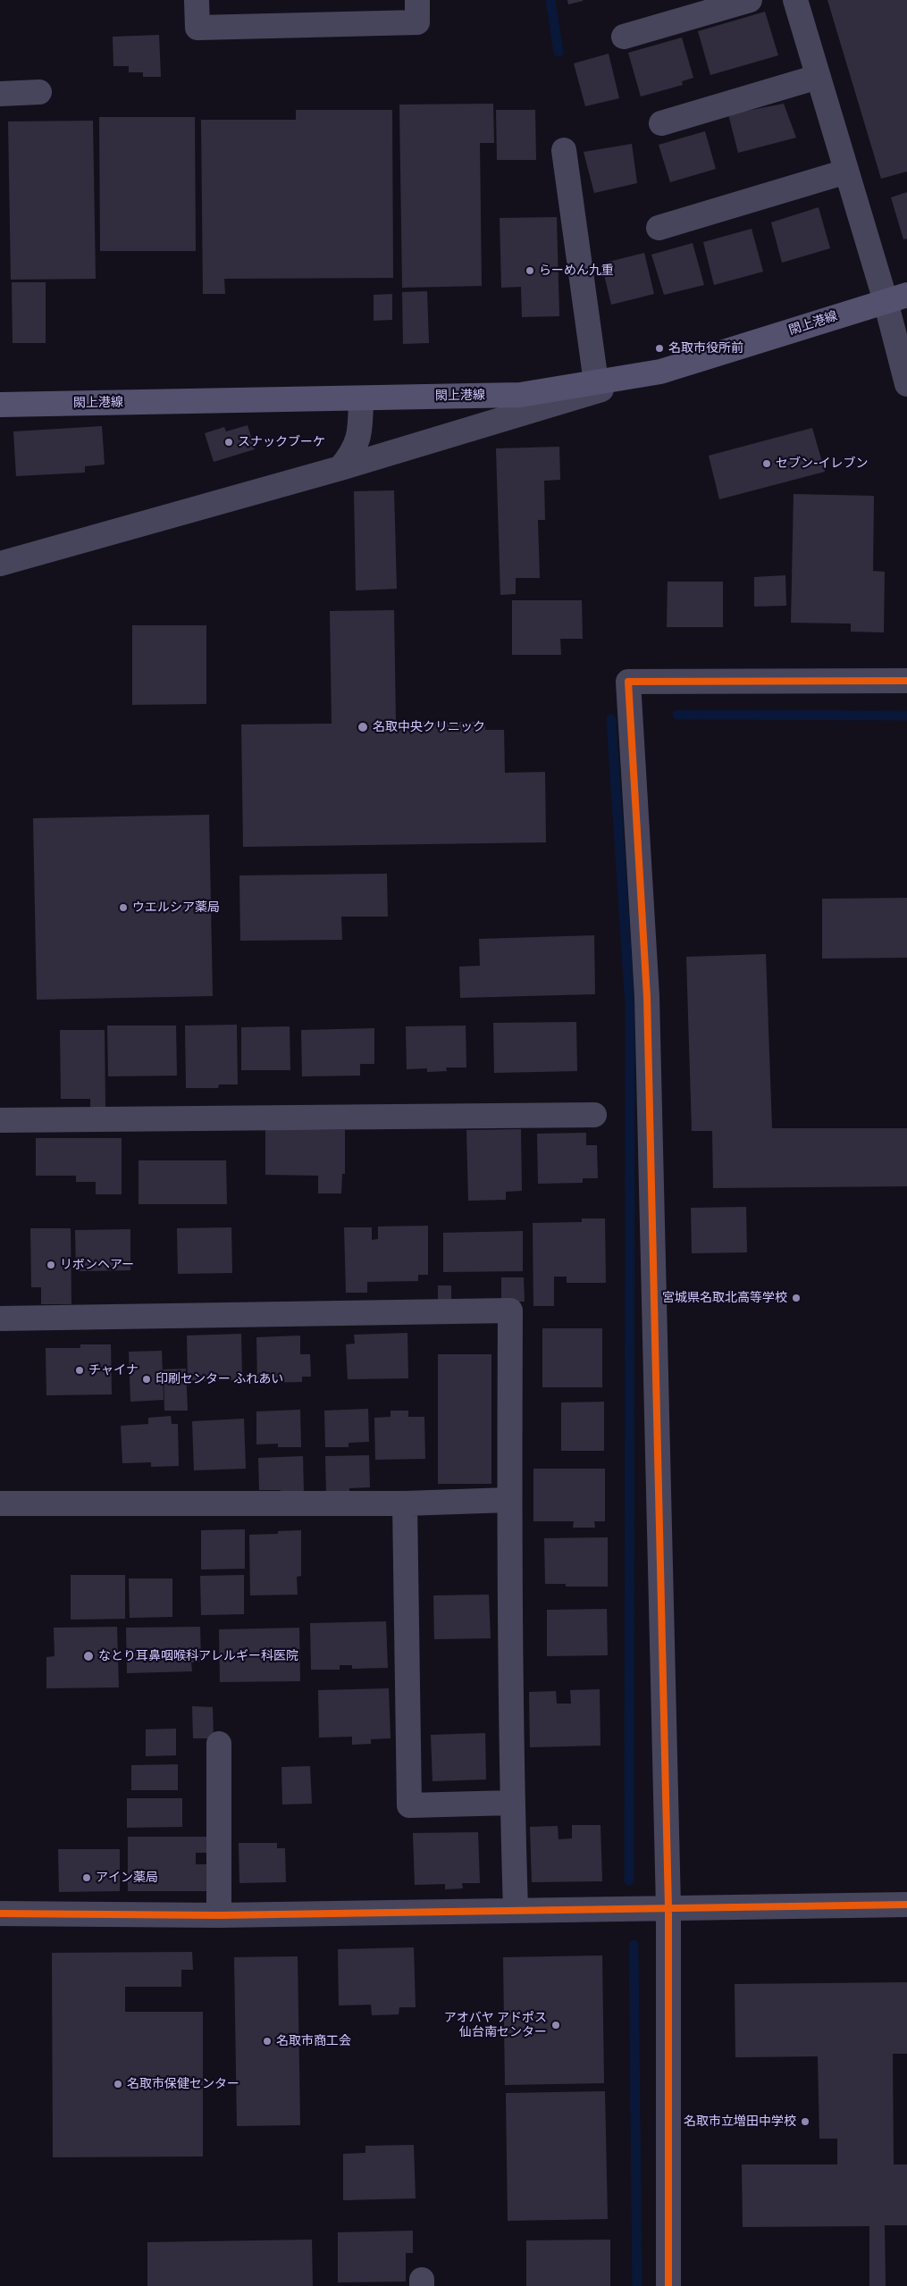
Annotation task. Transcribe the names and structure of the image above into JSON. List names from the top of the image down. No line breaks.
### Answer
{"streets":{"main road":["閖上港線"]},"places":["らーめん九重","名取市役所前","スナックブーケ","セブン-イレブン","名取中央クリニック","ウエルシア薬局","リボンヘアー","宮城県名取北高等学校","チャイナ","印刷センター ふれあい","なとり耳鼻咽喉科アレルギー科医院","アイン薬局","アオバヤ アドポス 仙台南センター","名取市商工会","名取市保健センター","名取市立増田中学校"]}
